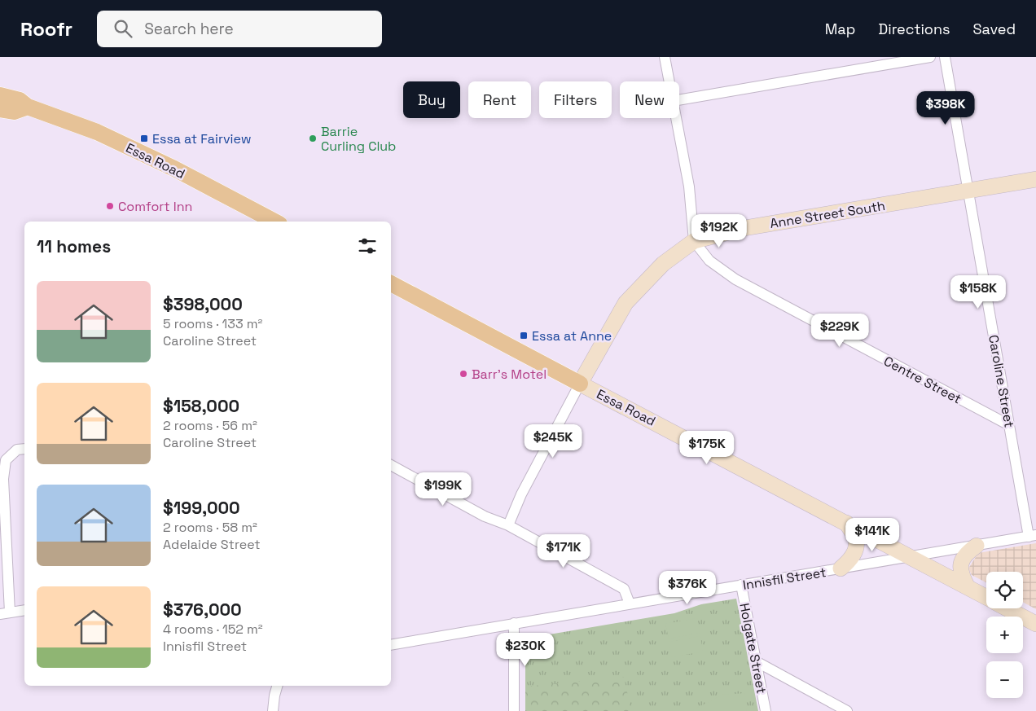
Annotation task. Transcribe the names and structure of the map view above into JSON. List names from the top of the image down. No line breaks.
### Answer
{"streets":{"main road":["Essa Road","Anne Street South"],"street":["Centre Street","Caroline Street","Innisfil Street","Holgate Street"]},"crossings":[["Essa Road","Anne Street South"],["Essa Road","Innisfil Street"],["Anne Street South","Centre Street"],["Anne Street South","Caroline Street"],["Centre Street","Caroline Street"],["Caroline Street","Innisfil Street"],["Innisfil Street","Holgate Street"]],"places":{"transit":["Essa at Fairview","Essa at Anne"],"other":["Barrie Curling Club","Comfort Inn","Barr's Motel"]},"page":{"header":"Roofr","search":"Search here","nav":["Map","Directions","Saved"],"chip":["Buy","Rent","Filters","New"],"price":["$398K","$192K","$158K","$229K","$245K","$175K","$199K","$141K","$171K","$376K","$230K"],"heading":"11 homes","list":[{"name":"$398,000","note":"5 rooms · 133 m² · Caroline Street"},{"name":"$158,000","note":"2 rooms · 56 m² · Caroline Street"},{"name":"$199,000","note":"2 rooms · 58 m² · Adelaide Street"},{"name":"$376,000","note":"4 rooms · 152 m² · Innisfil Street"}],"map_buttons":["+","−"]}}
